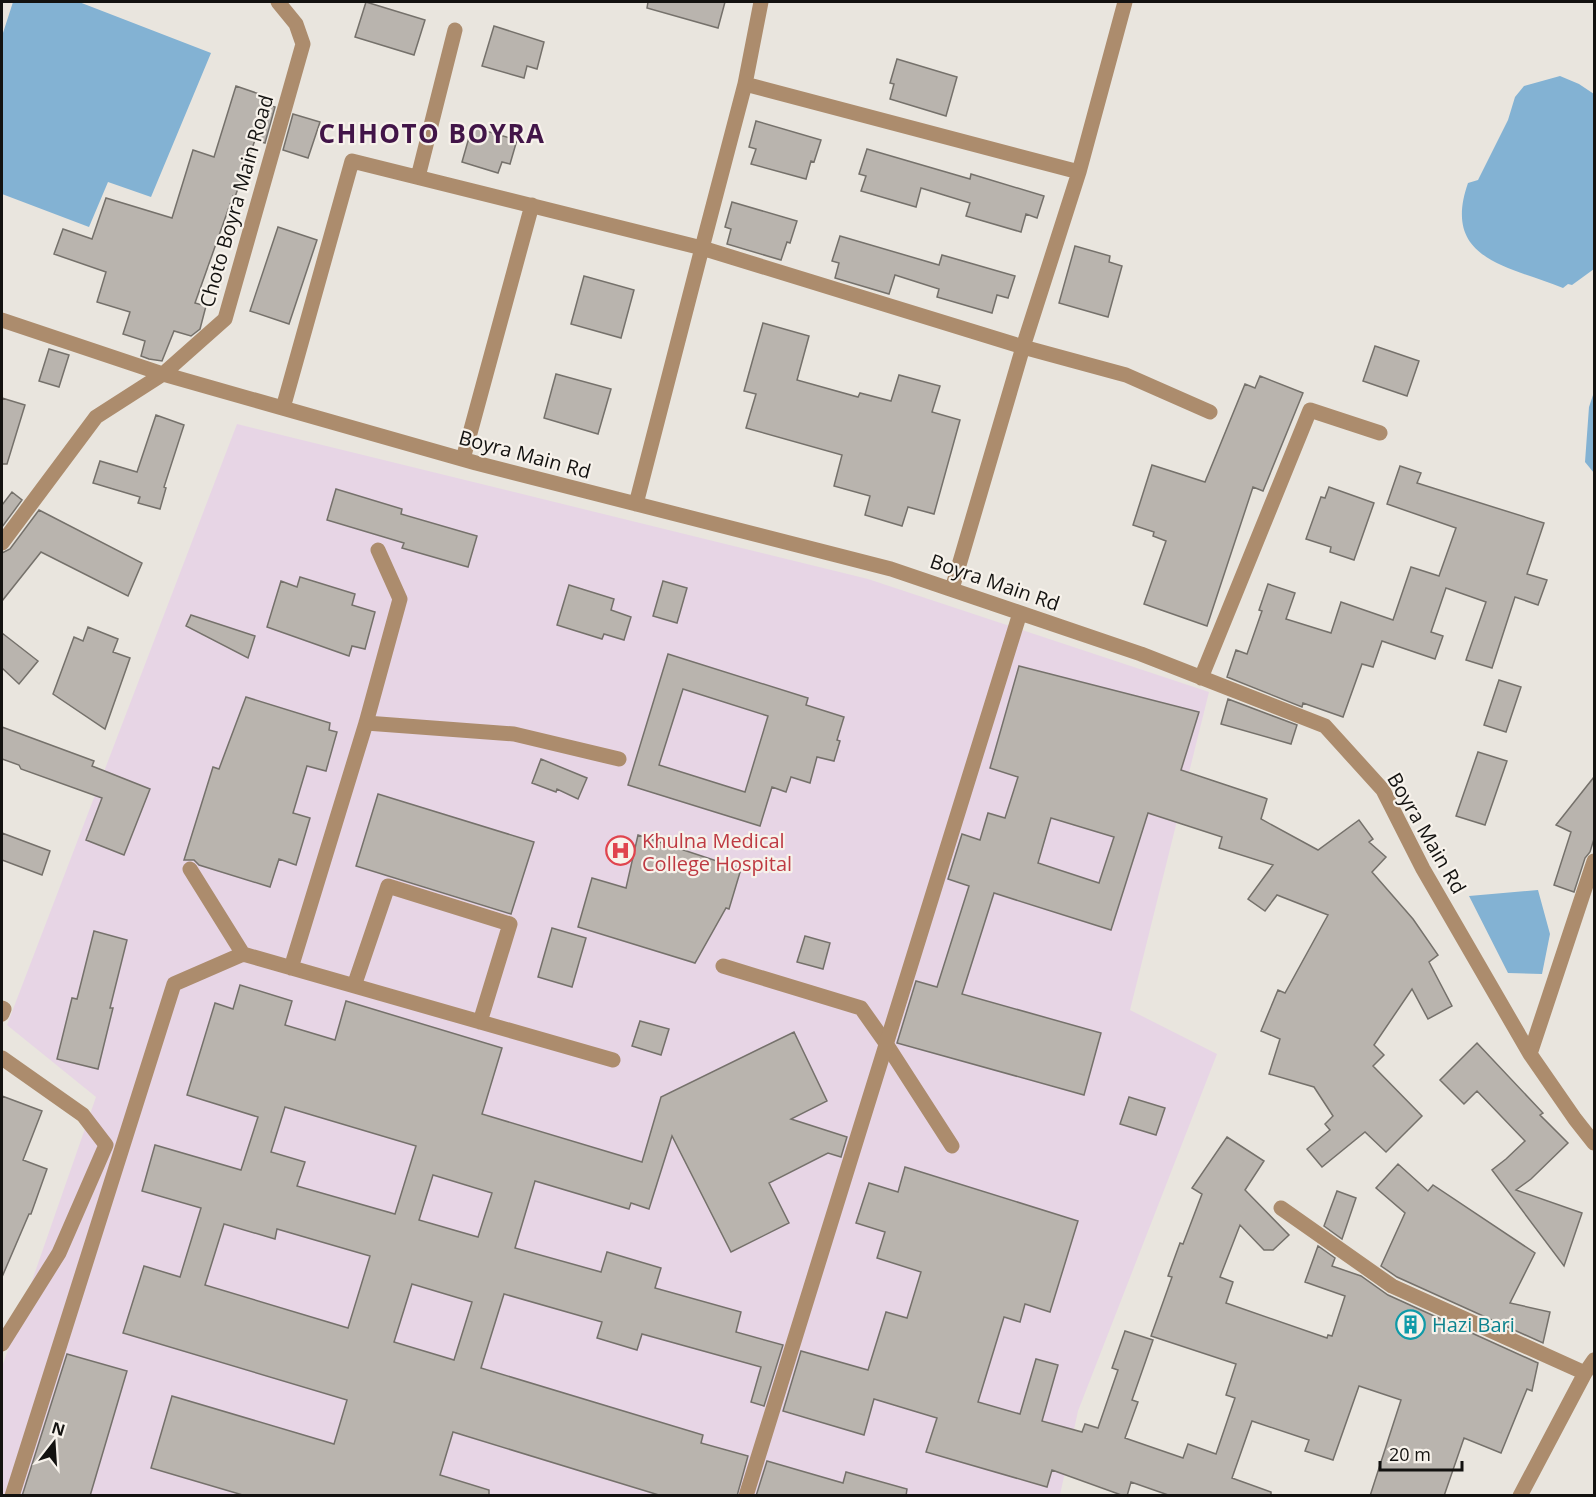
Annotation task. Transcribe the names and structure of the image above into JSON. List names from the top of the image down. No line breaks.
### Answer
{"streets":{"street":["Choto Boyra Main Road","Boyra Main Rd"]},"crossings":[["Choto Boyra Main Road","Boyra Main Rd"]],"districts":["CHHOTO BOYRA"],"places":{"hospital":["Khulna Medical College Hospital"],"building":["Hazi Bari"]},"scale_bar":"20 m","north":"top"}
